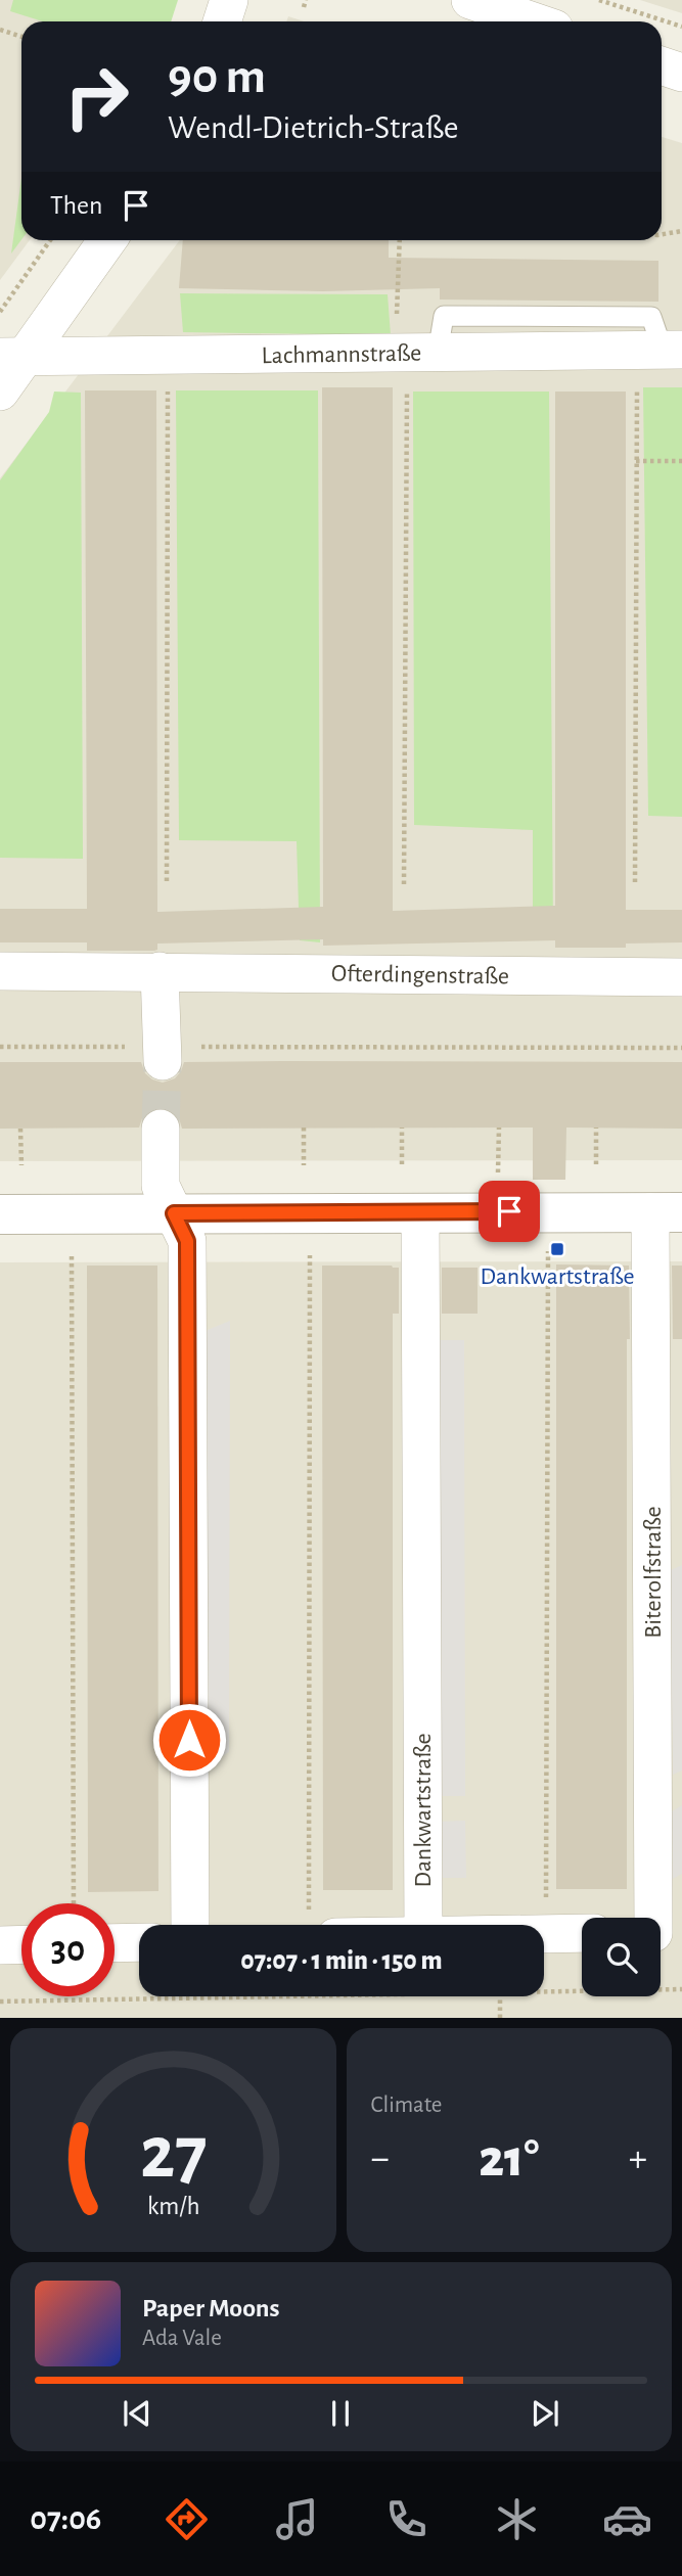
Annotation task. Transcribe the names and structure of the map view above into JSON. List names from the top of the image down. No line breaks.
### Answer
{"streets":{"street":["Lachmannstraße","Ofterdingenstraße","Biterolfstraße","Dankwartstraße"]},"places":{"transit":["Dankwartstraße"]},"page":{"turn":["90 m","Wendl-Dietrich-Straße"],"then":"Then","limit":"30","trip":"07:07 · 1 min · 150 m","tile":"Climate","heat":["−","21°","+"],"song":["Paper Moons","Ada Vale"],"tabs":"07:06","gauge":["27","km/h"]}}
